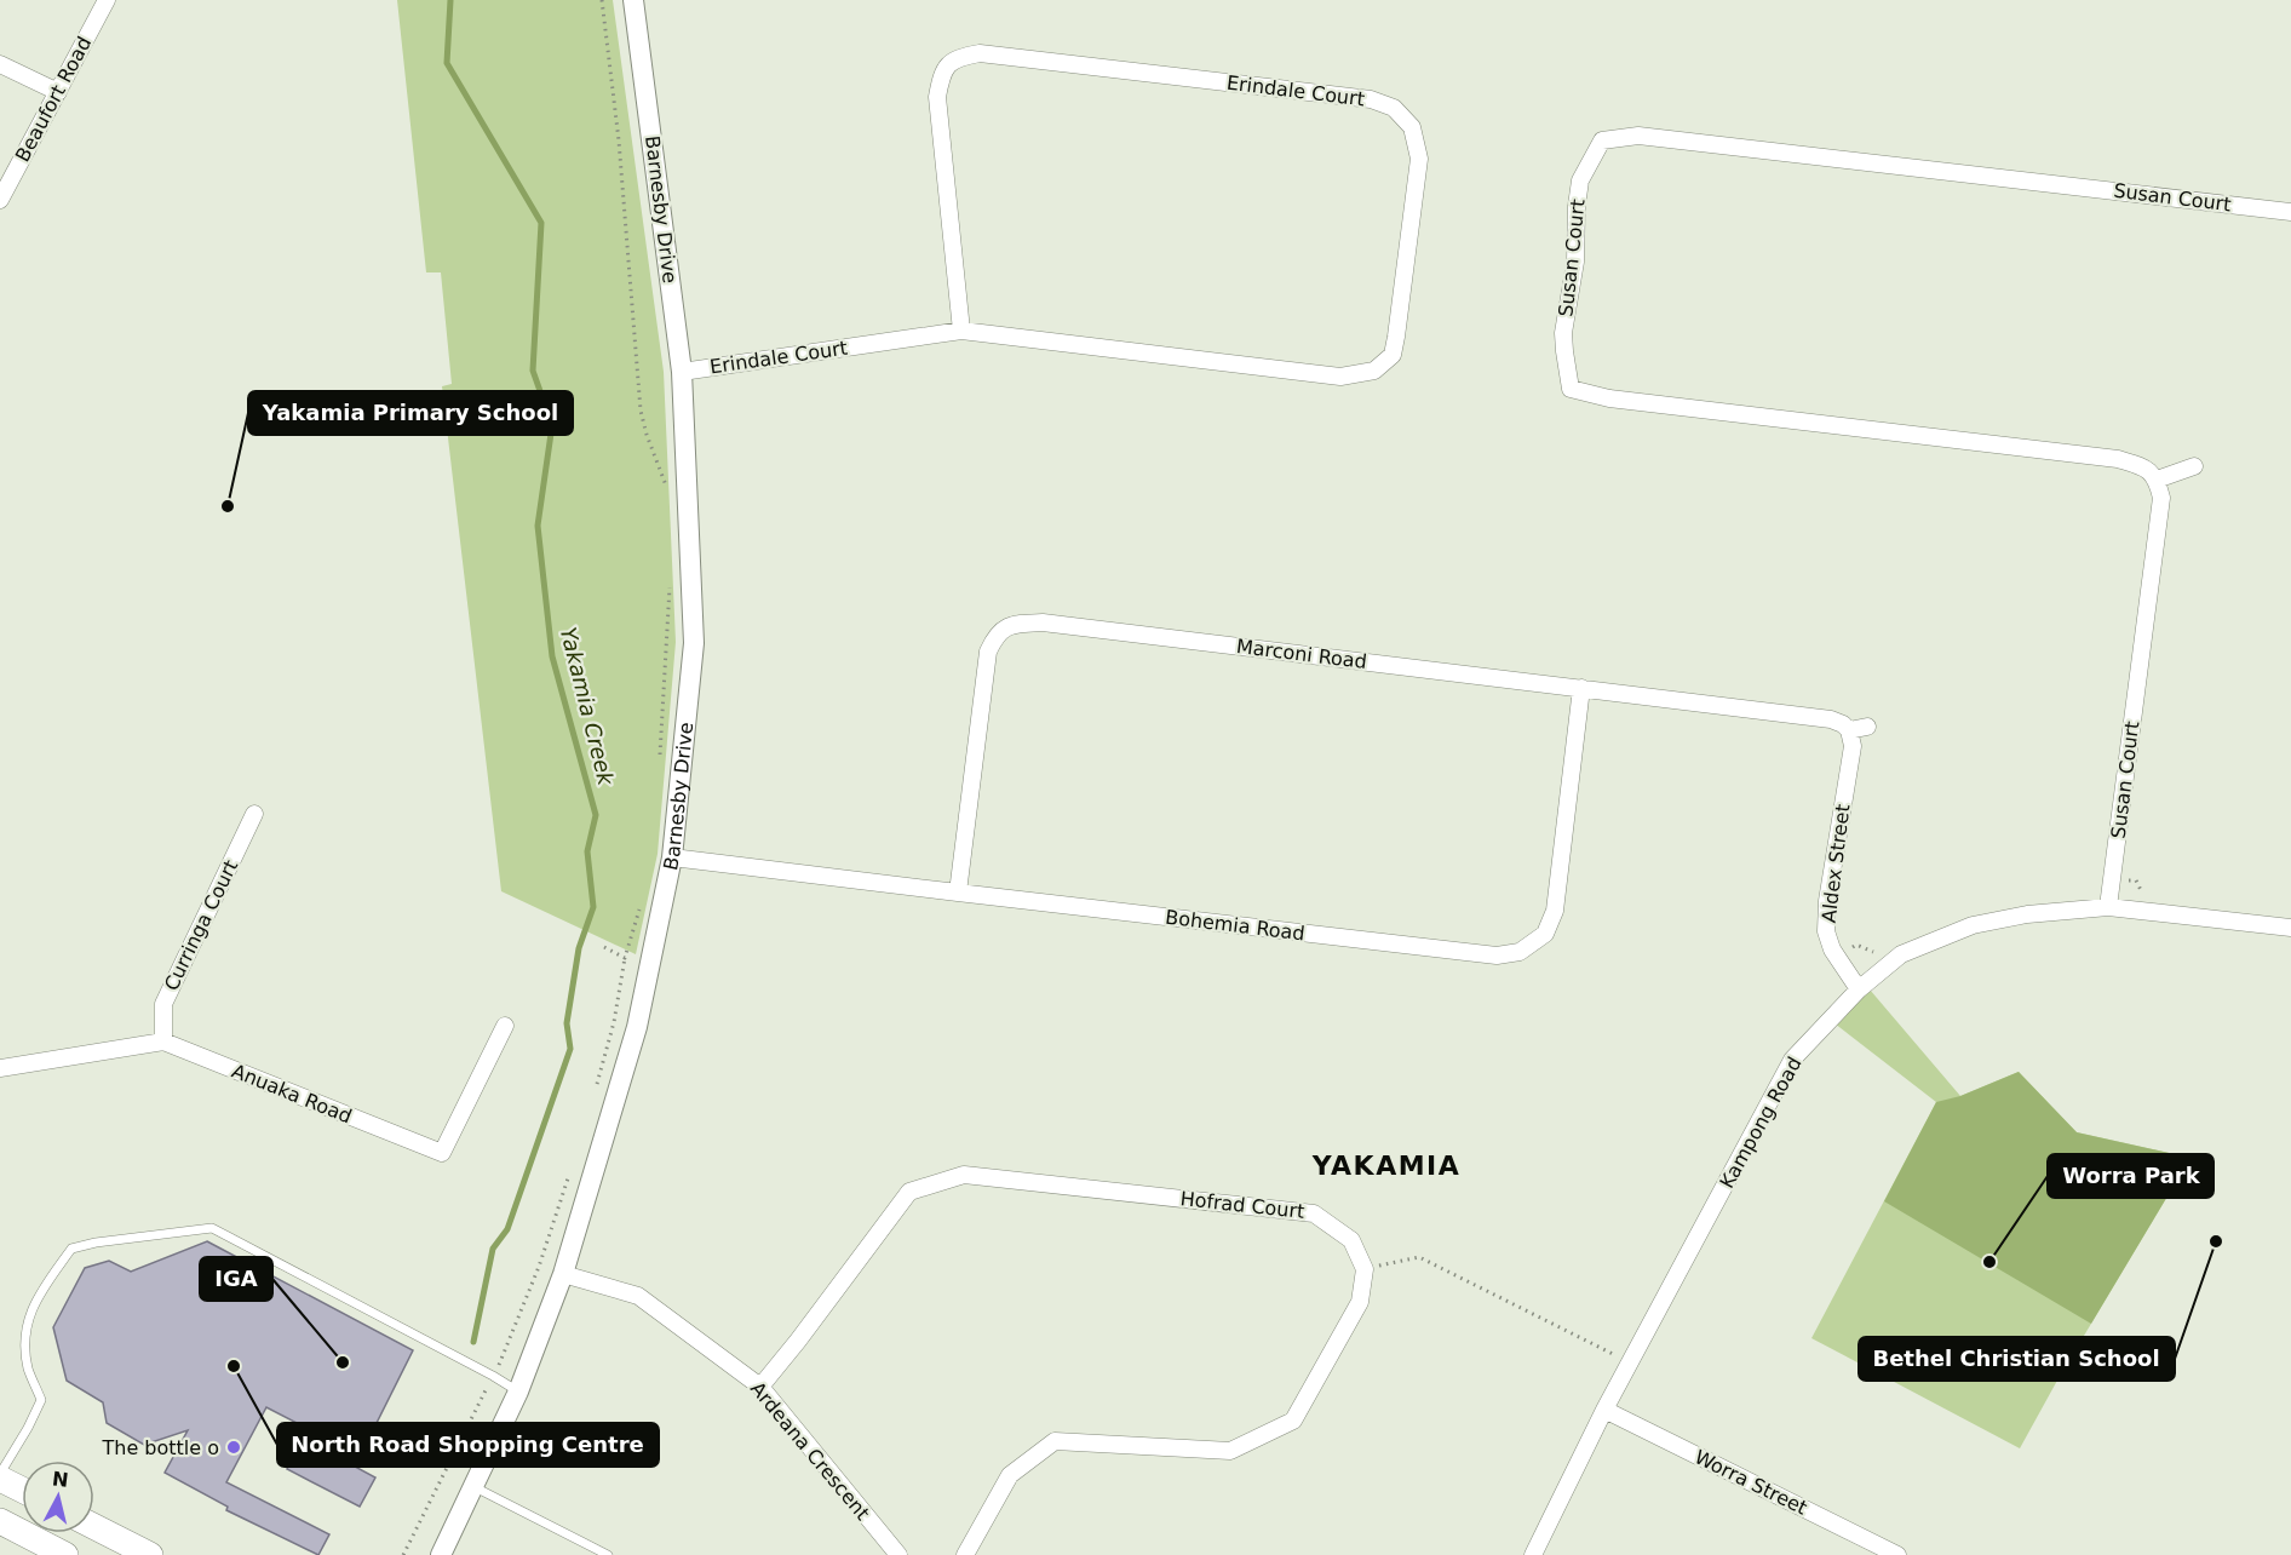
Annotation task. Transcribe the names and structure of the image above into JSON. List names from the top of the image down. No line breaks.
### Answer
{"streets":{"street":["Erindale Court","Beaufort Road","Susan Court","Barnesby Drive","Marconi Road","Aldex Street","Curringa Court","Bohemia Road","Anuaka Road","Kampong Road","Hofrad Court","Ardeana Crescent","Worra Street"]},"crossings":[["Erindale Court","Barnesby Drive"],["Susan Court","Kampong Road"],["Barnesby Drive","Bohemia Road"],["Barnesby Drive","Ardeana Crescent"],["Marconi Road","Aldex Street"],["Marconi Road","Bohemia Road"],["Aldex Street","Kampong Road"],["Curringa Court","Anuaka Road"],["Kampong Road","Worra Street"],["Hofrad Court","Ardeana Crescent"]],"districts":["YAKAMIA"],"water":["Yakamia Creek"],"places":["Yakamia Primary School","Bethel Christian School","Worra Park","IGA","North Road Shopping Centre","The bottle o"],"north":"top"}
